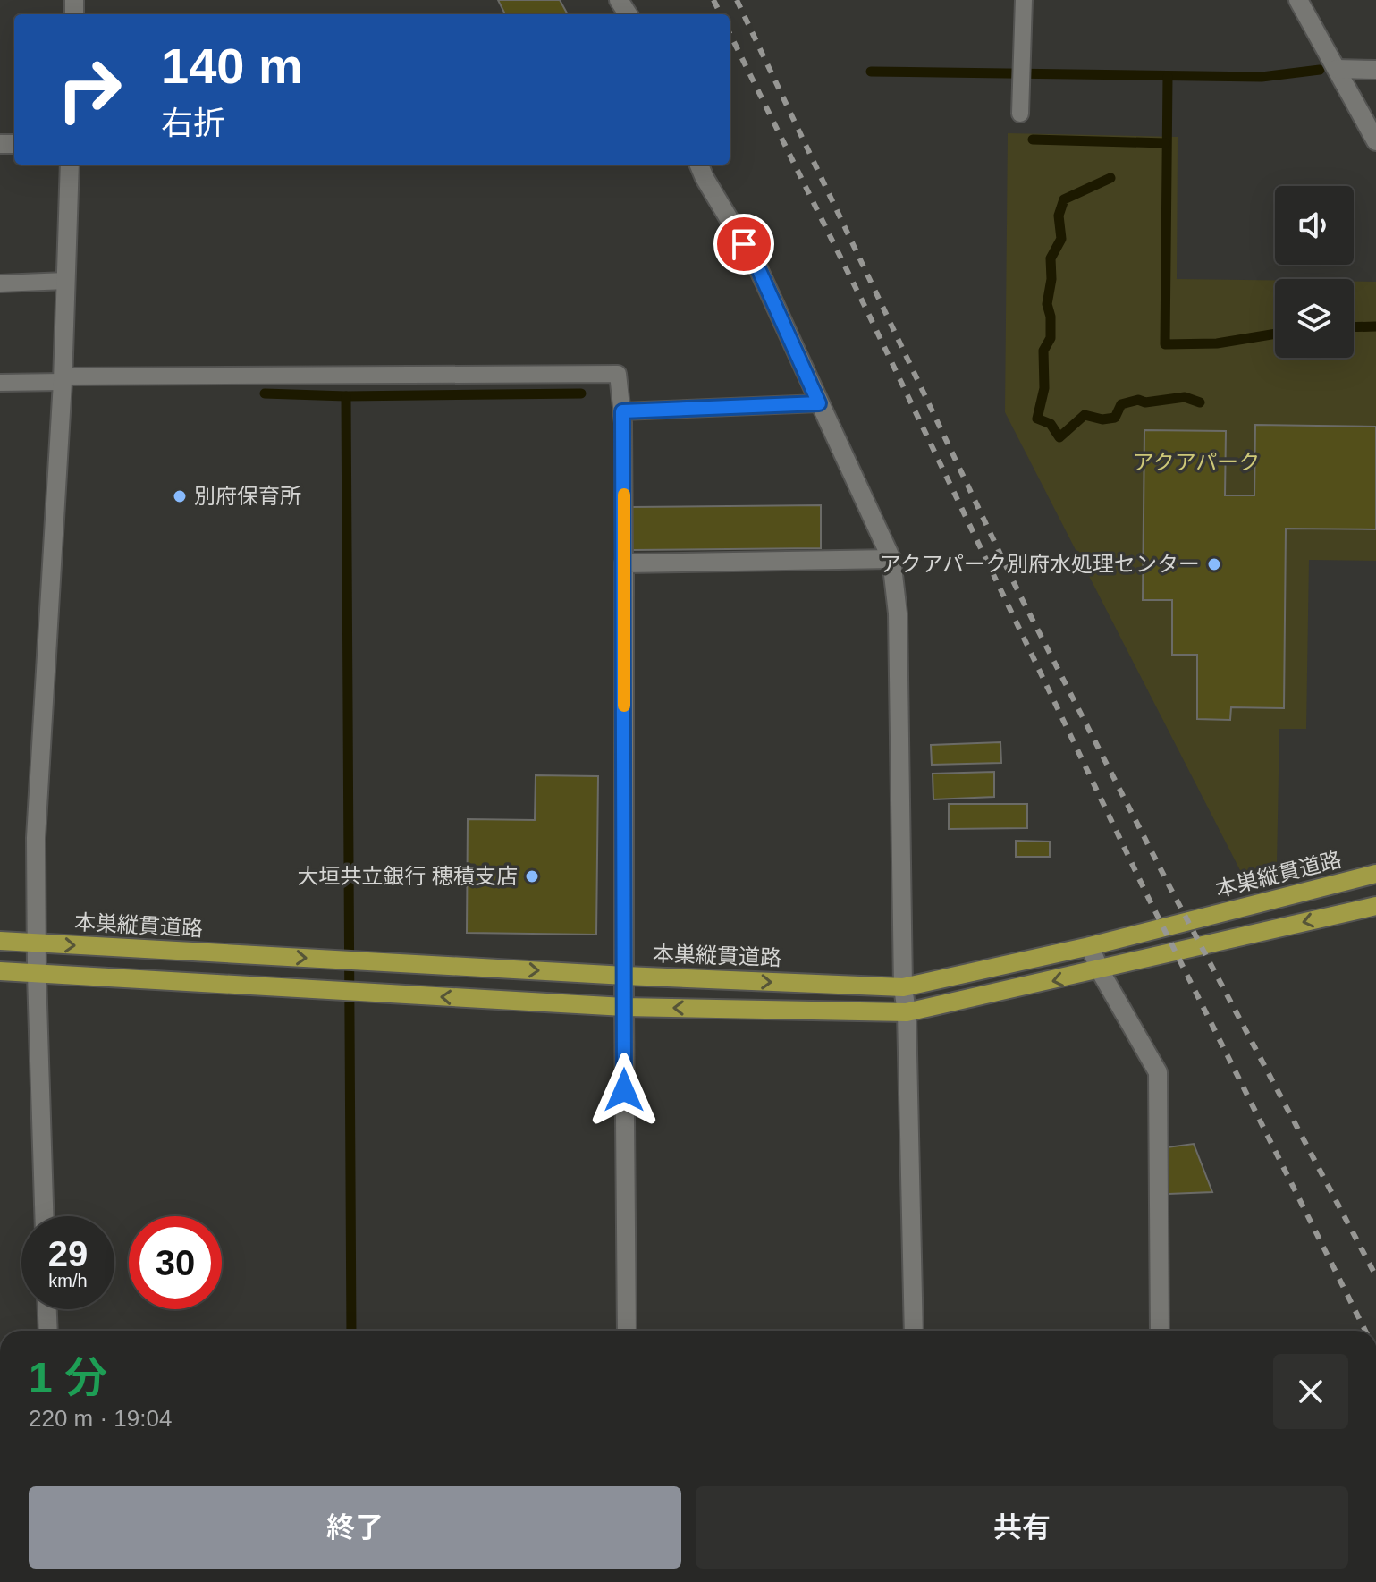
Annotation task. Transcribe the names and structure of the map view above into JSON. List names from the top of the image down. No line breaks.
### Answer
{"streets":{"main road":["本巣縦貫道路"]},"parks":["アクアパーク"],"places":["別府保育所","アクアパーク別府水処理センター","大垣共立銀行 穂積支店"],"page":{"turn":["140 m","右折"],"speed":"29 km/h","limit":"30","heading":["1 分","220 m · 19:04"],"buttons":["終了","共有"]}}
